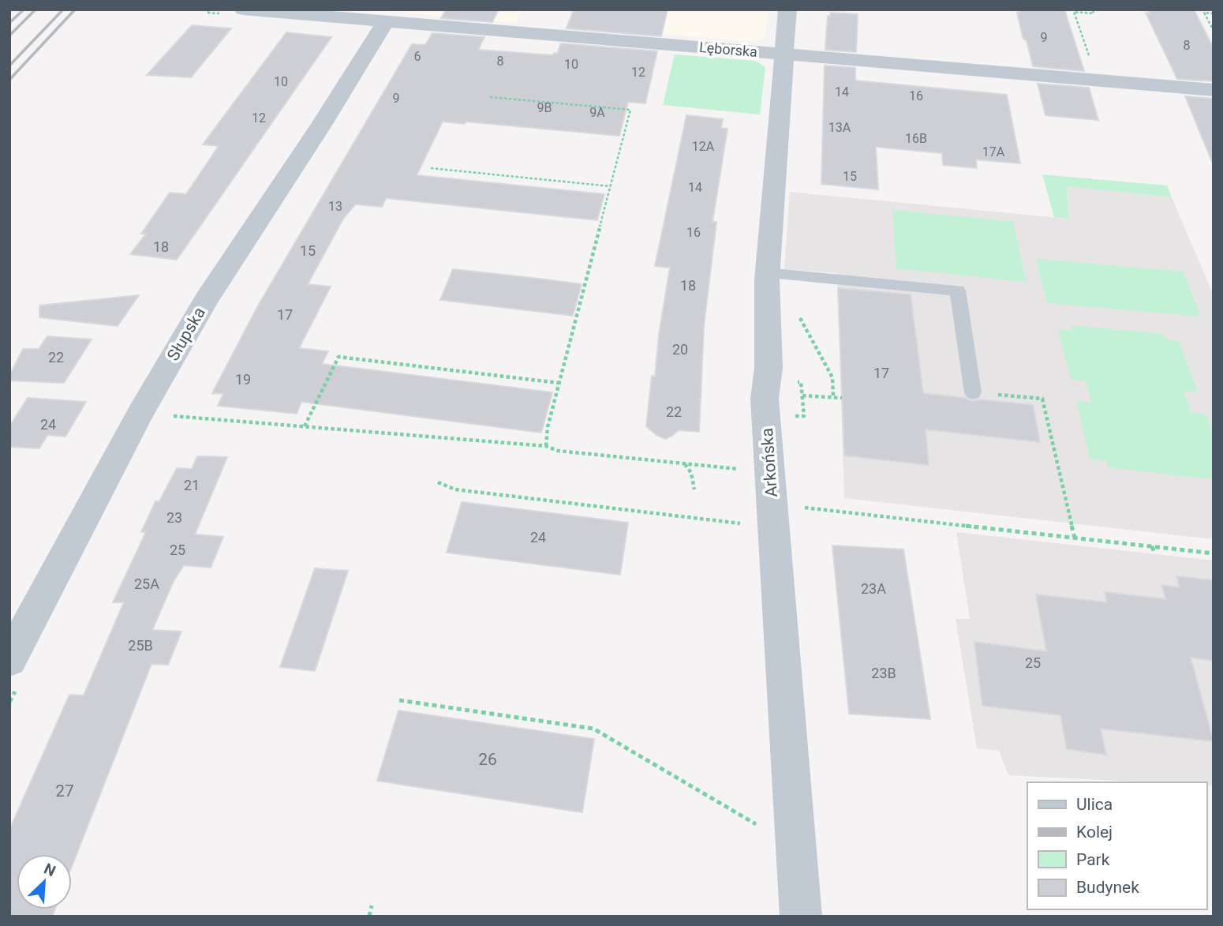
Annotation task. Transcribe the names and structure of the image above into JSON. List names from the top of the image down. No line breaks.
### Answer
{"streets":{"street":["Lęborska","Słupska","Arkońska"]},"crossings":[["Lęborska","Słupska"],["Lęborska","Arkońska"]],"house_numbers":["9","8","6","8","10","12","10","14","16","9","9B","9A","12","13A","16B","12A","17A","15","14","13","16","18","15","18","17","20","22","17","19","22","24","21","23","24","25","25A","23A","25B","25","23B","26","27"],"legend":["Ulica","Kolej","Park","Budynek"],"north":"top right"}
